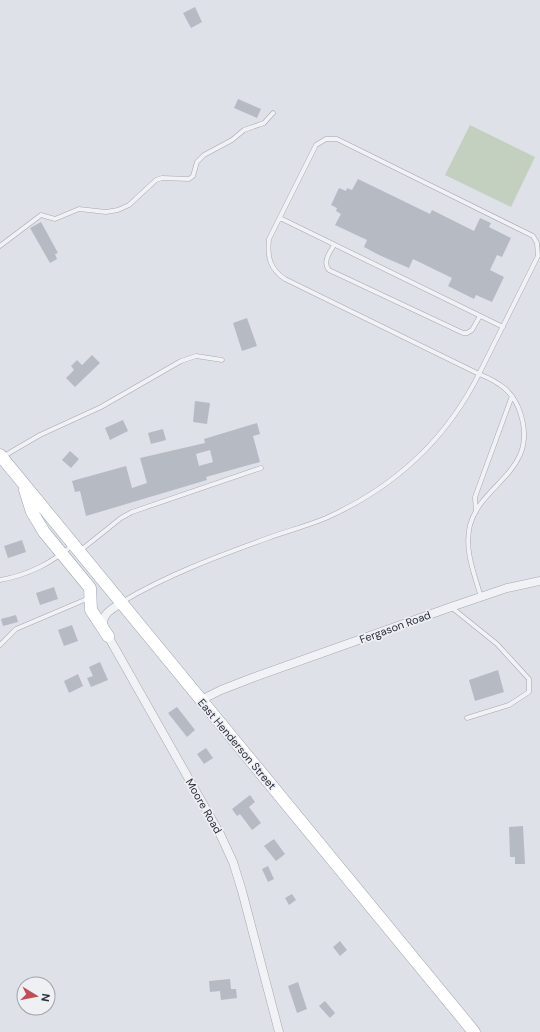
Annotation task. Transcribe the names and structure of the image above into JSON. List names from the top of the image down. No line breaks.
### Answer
{"streets":{"main road":["East Henderson Street"],"street":["Fergason Road","Moore Road"]},"crossings":[["Fergason Road","East Henderson Street"],["East Henderson Street","Moore Road"]],"north":"right"}
